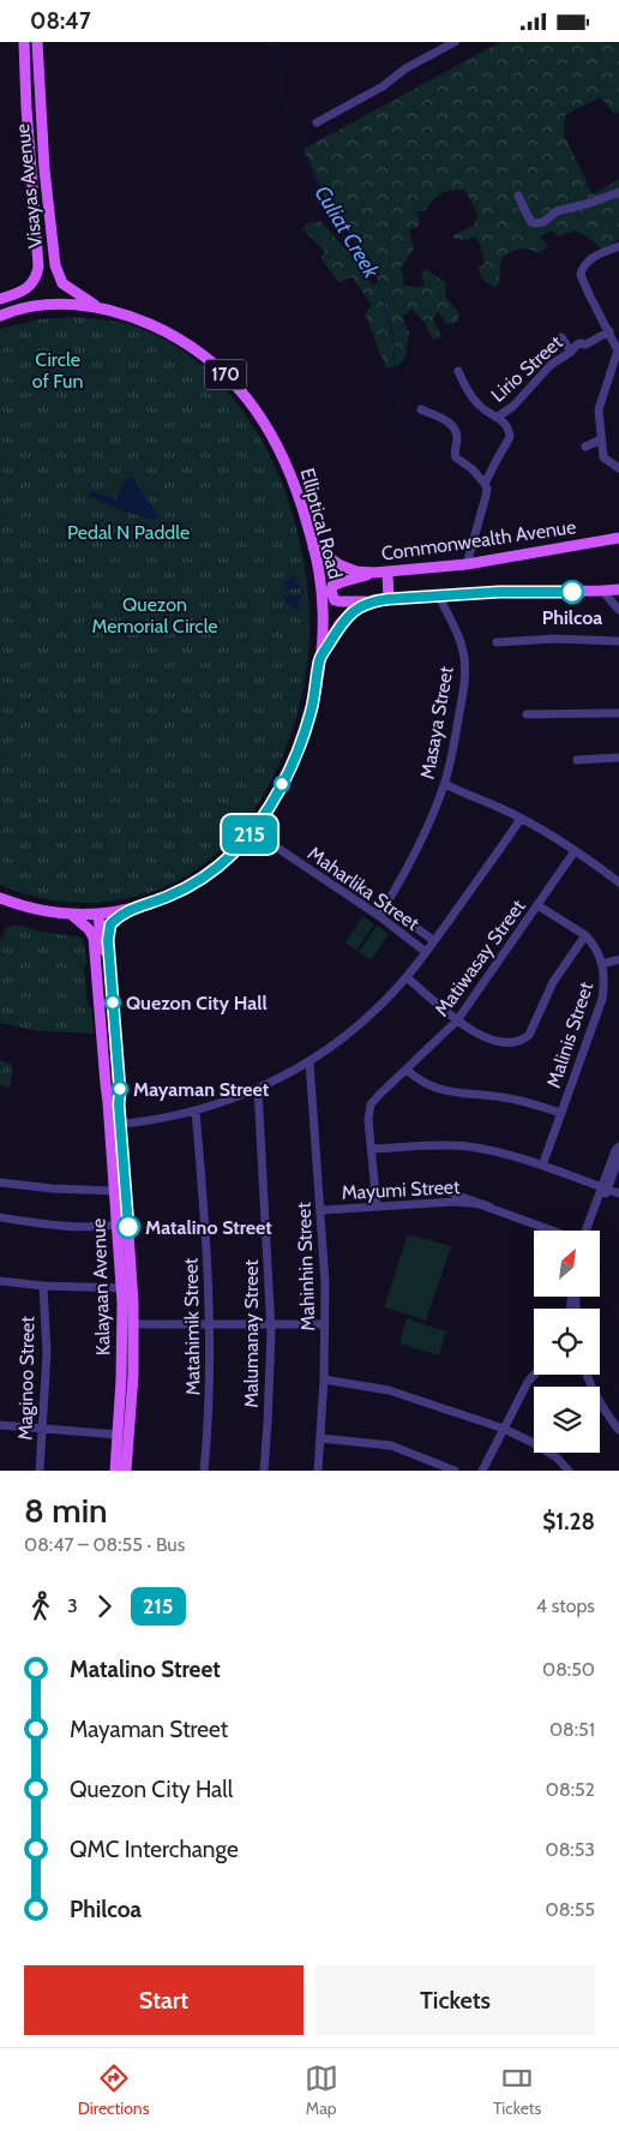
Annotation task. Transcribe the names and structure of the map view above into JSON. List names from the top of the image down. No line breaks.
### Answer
{"streets":{"main road":["Visayas Avenue","170","Elliptical Road","Commonwealth Avenue","Kalayaan Avenue"],"street":["Lirio Street","Masaya Street","Maharlika Street","Matiwasay Street","Malinis Street","Mayumi Street","Mahinhin Street","Matahimik Street","Malumanay Street","Maginoo Street"]},"crossings":[["Visayas Avenue","Elliptical Road"],["170","Elliptical Road"],["170","Masaya Street"],["Elliptical Road","Commonwealth Avenue"],["Elliptical Road","Maharlika Street"],["Elliptical Road","Kalayaan Avenue"],["Masaya Street","Maharlika Street"],["Matiwasay Street","Malinis Street"],["Matiwasay Street","Mayumi Street"],["Mayumi Street","Mahinhin Street"]],"water":["Culiat Creek"],"parks":["Circle of Fun","Pedal N Paddle","Quezon Memorial Circle"],"places":["Philcoa","Quezon City Hall","Mayaman Street","Matalino Street"],"lines":["bus line 215"],"north":"top right","page":{"status":"08:47","on_map":"215","heading":["8 min","08:47 – 08:55 · Bus","$1.28"],"legs":["3","215","4 stops"],"list":[{"name":"Matalino Street","value":"08:50"},{"name":"Mayaman Street","value":"08:51"},{"name":"Quezon City Hall","value":"08:52"},{"name":"QMC Interchange","value":"08:53"},{"name":"Philcoa","value":"08:55"}],"buttons":["Start","Tickets"],"tabs":["Directions","Map","Tickets"]}}
